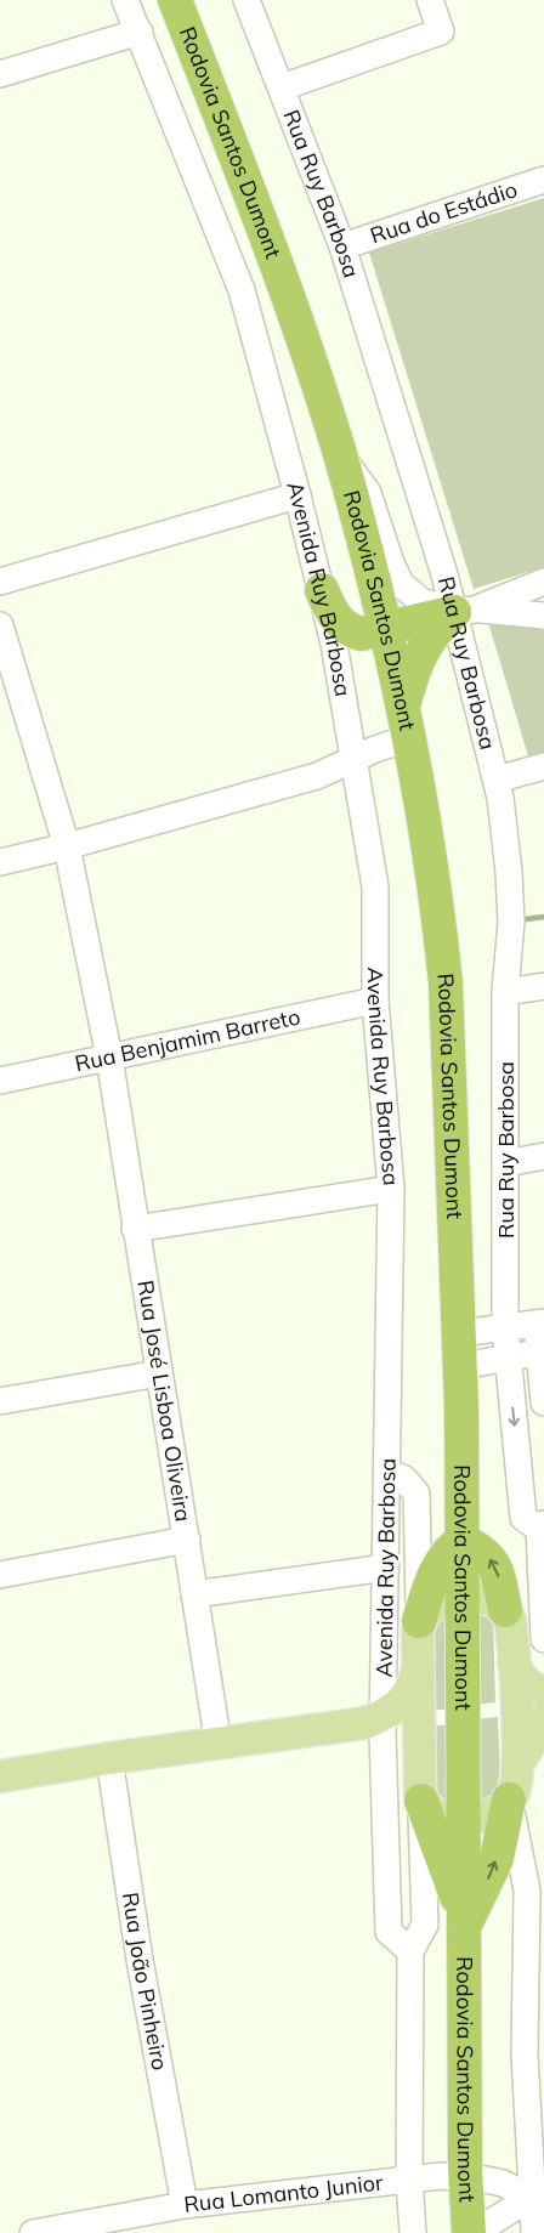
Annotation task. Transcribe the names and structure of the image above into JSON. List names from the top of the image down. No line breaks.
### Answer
{"streets":{"highway":["Rodovia Santos Dumont"],"street":["Rua Ruy Barbosa","Rua do Estádio","Avenida Ruy Barbosa","Rua Benjamim Barreto","Rua José Lisboa Oliveira","Rua João Pinheiro","Rua Lomanto Junior"]},"crossings":[["Rodovia Santos Dumont","Rua Lomanto Junior"],["Rua Ruy Barbosa","Rua do Estádio"],["Avenida Ruy Barbosa","Rua Benjamim Barreto"],["Rua Benjamim Barreto","Rua José Lisboa Oliveira"],["Rua João Pinheiro","Rua Lomanto Junior"]]}
